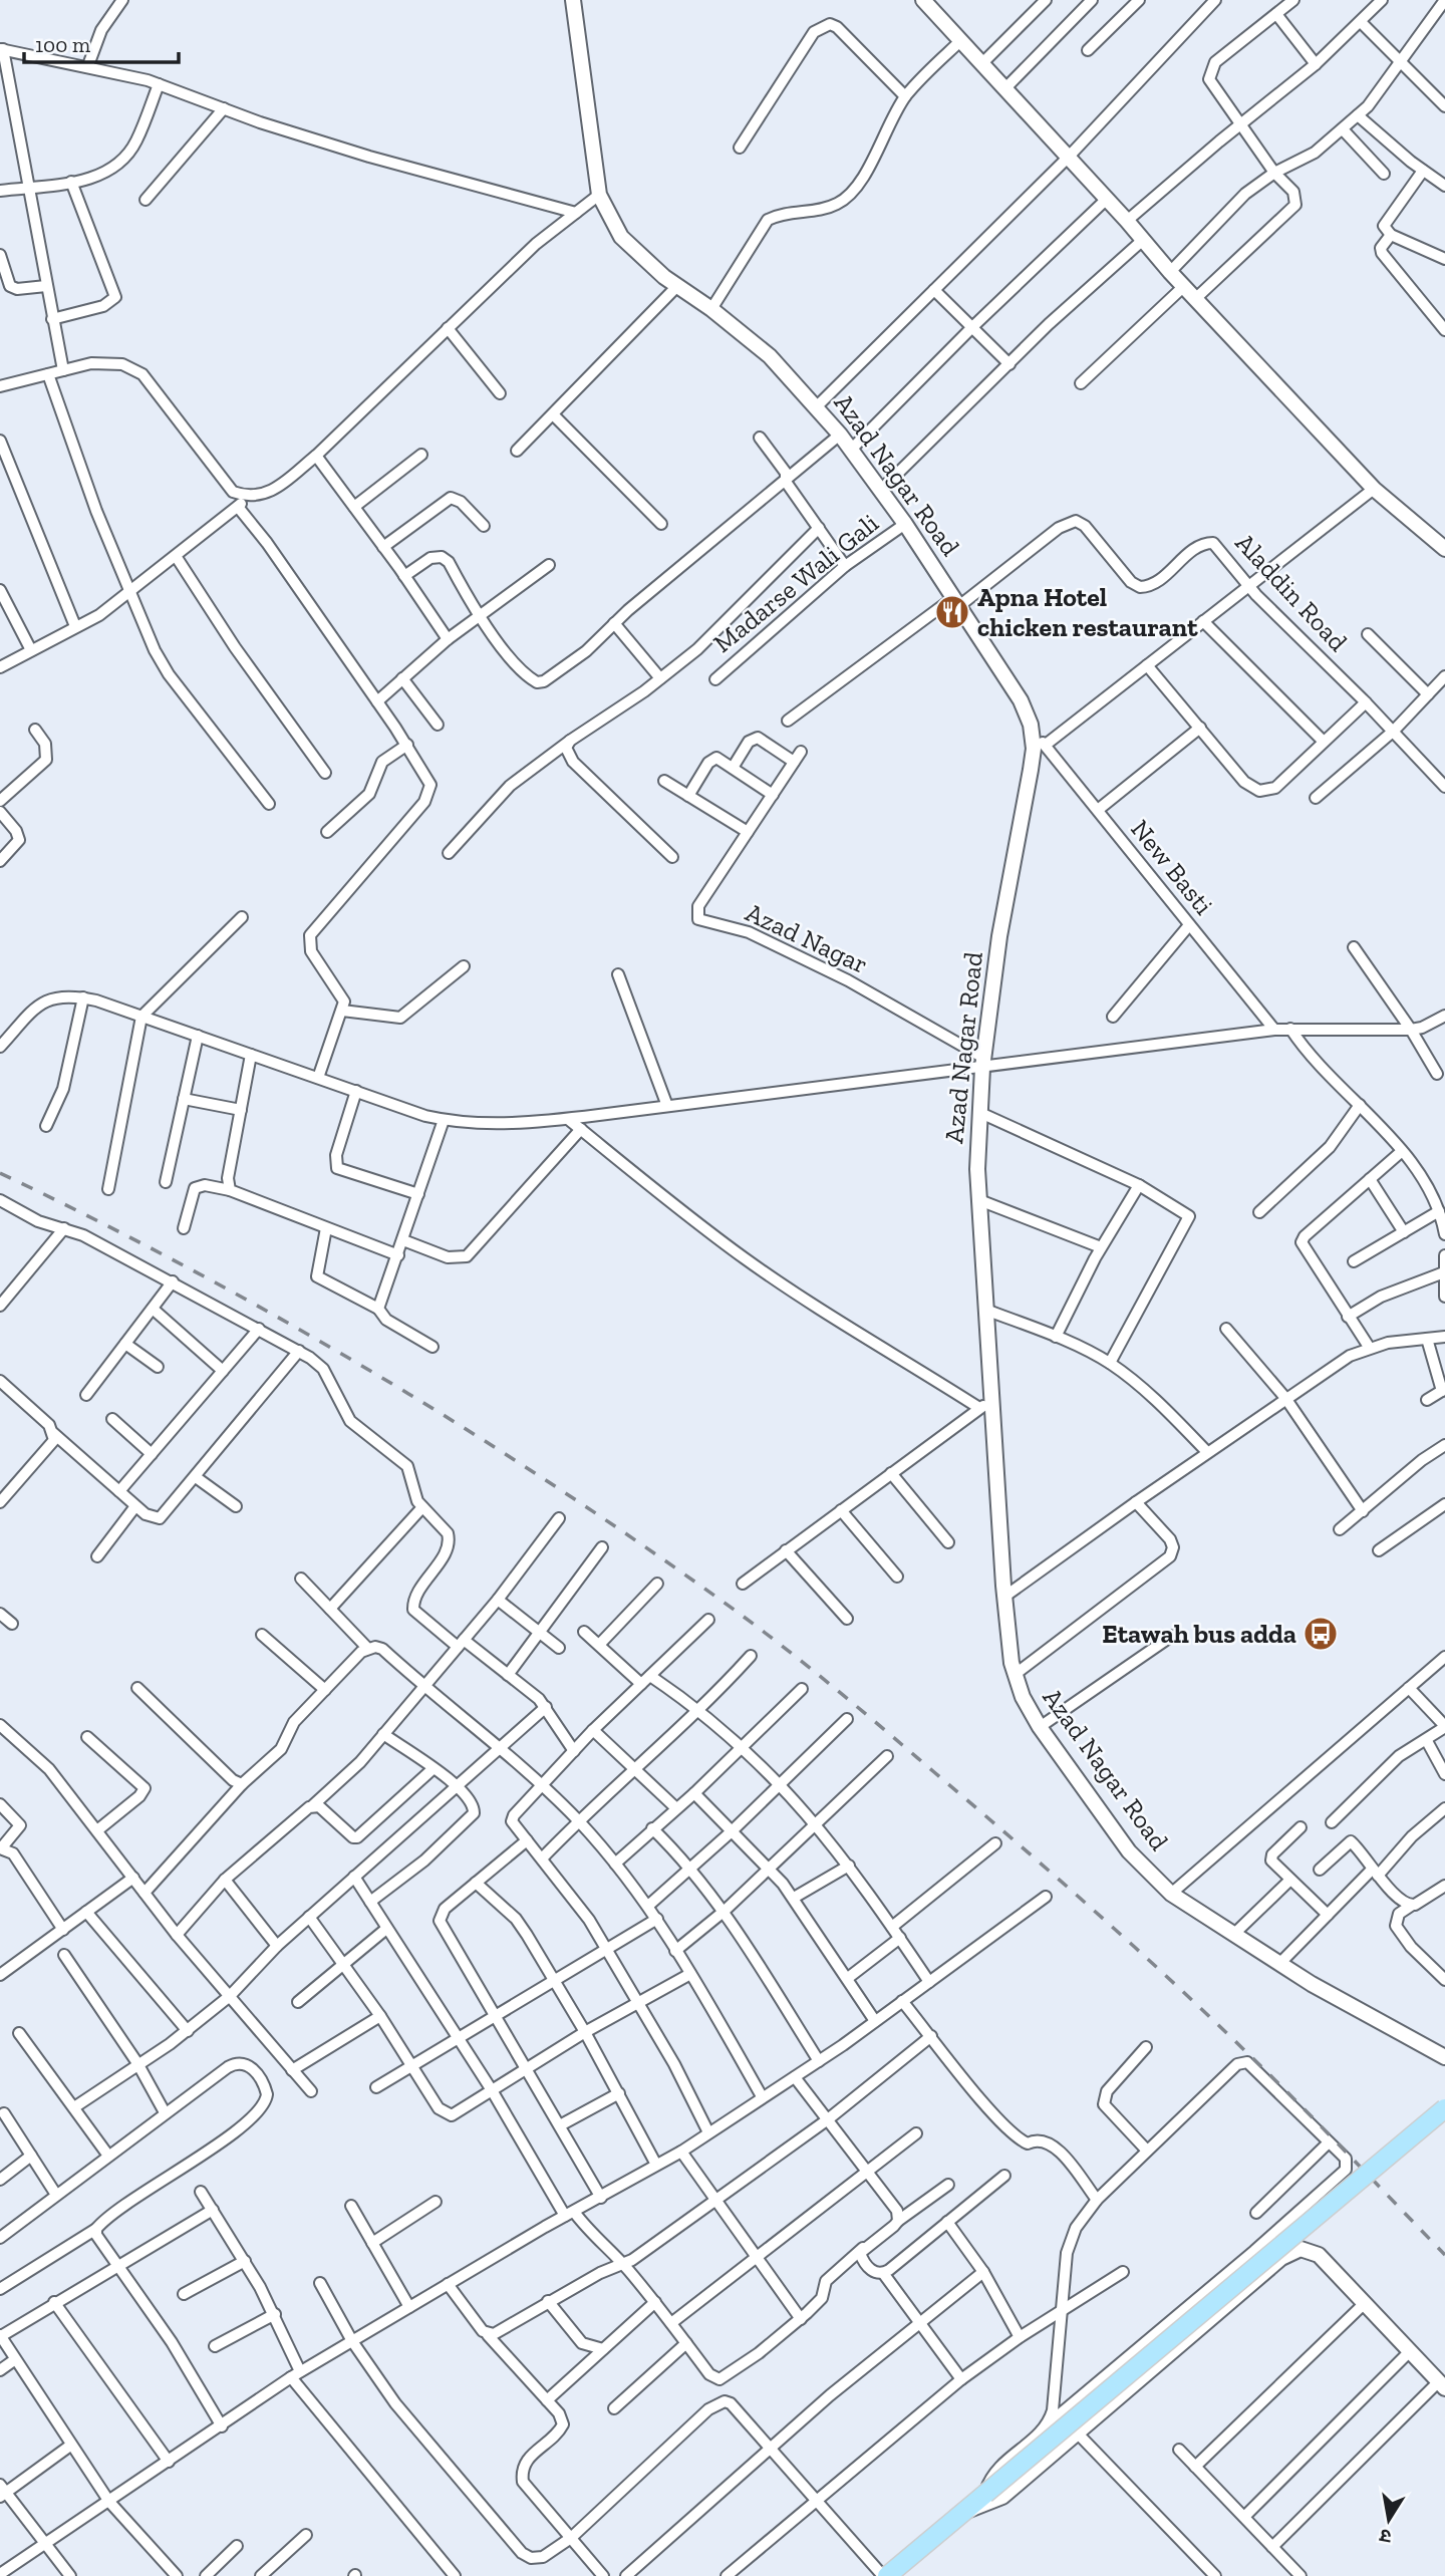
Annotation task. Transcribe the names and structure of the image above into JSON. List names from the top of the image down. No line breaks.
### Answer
{"streets":{"street":["Azad Nagar Road","Madarse Wali Gali","Aladdin Road","New Basti","Azad Nagar"]},"crossings":[["Azad Nagar Road","Madarse Wali Gali"],["Azad Nagar Road","Aladdin Road"],["Azad Nagar Road","New Basti"],["Azad Nagar Road","Azad Nagar"]],"places":{"restaurant":["Apna Hotel chicken restaurant"],"bus stop":["Etawah bus adda"]},"scale_bar":"100 m","north":"bottom"}
